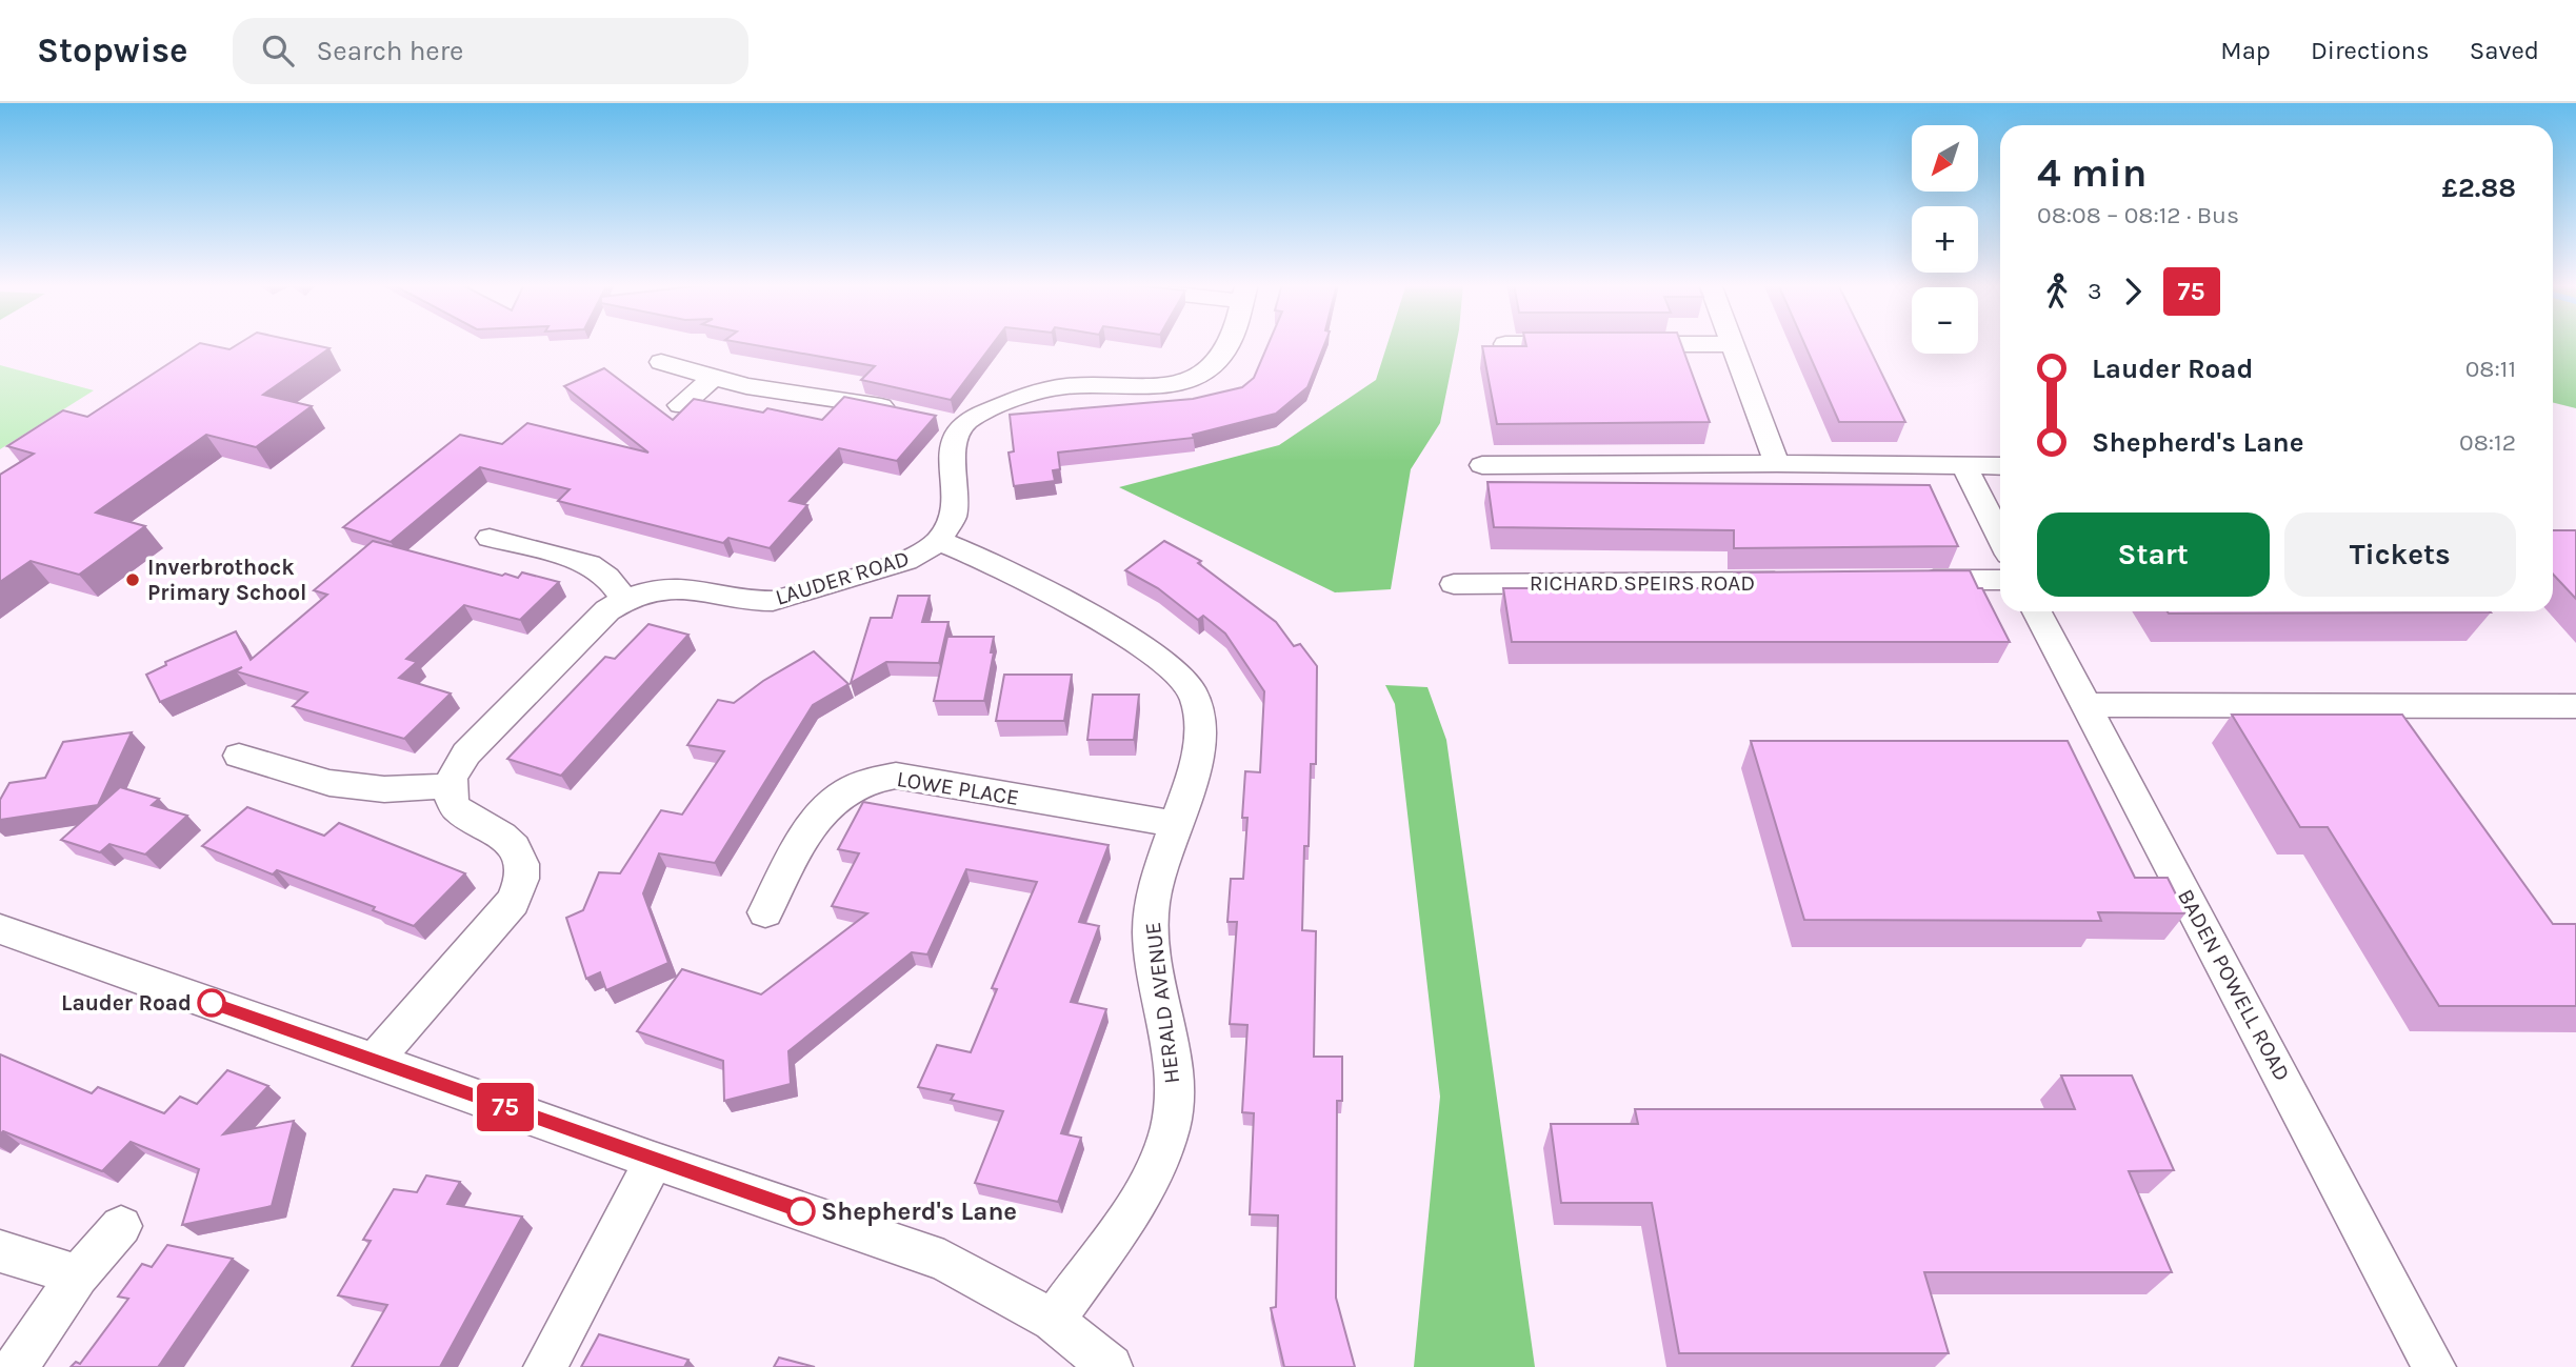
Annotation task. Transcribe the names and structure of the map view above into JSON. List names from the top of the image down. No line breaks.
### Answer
{"streets":{"street":["LAUDER ROAD","RICHARD SPEIRS ROAD","LOWE PLACE","BADEN POWELL ROAD","HERALD AVENUE"]},"crossings":[["LAUDER ROAD","HERALD AVENUE"],["LOWE PLACE","HERALD AVENUE"]],"places":["Inverbrothock Primary School","Lauder Road","Shepherd's Lane"],"lines":["bus line 75"],"north":"bottom left","page":{"header":"Stopwise","search":"Search here","nav":["Map","Directions","Saved"],"on_map":"75","map_buttons":["+","−"],"heading":["4 min","08:08 – 08:12 · Bus","£2.88"],"legs":["3","75"],"list":[{"name":"Lauder Road","value":"08:11"},{"name":"Shepherd's Lane","value":"08:12"}],"buttons":["Start","Tickets"]}}
